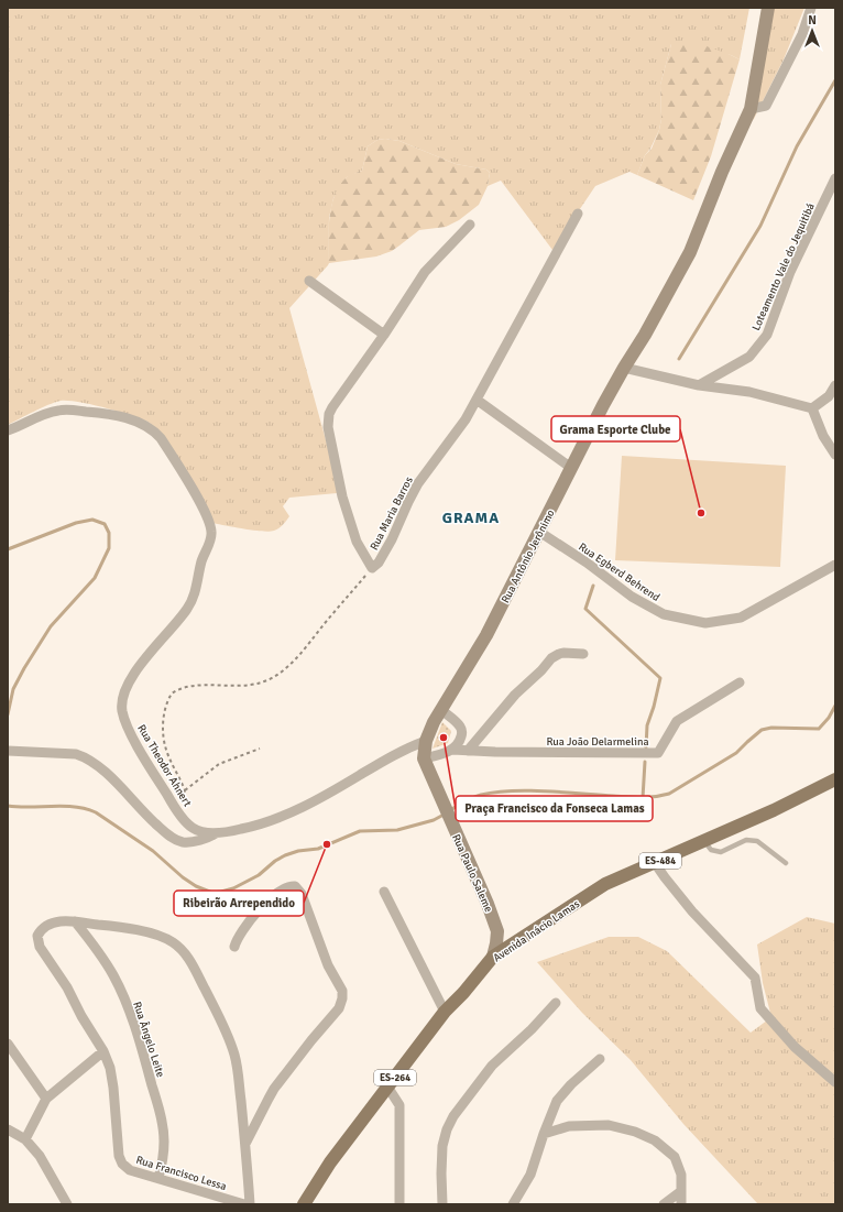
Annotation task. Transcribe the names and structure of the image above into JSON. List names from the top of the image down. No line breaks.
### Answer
{"streets":{"main road":["Rua Antônio Jerônimo","ES-484","Rua Paulo Saleme","Avenida Inácio Lamas","ES-264"],"street":["Loteamento Vale do Jequitibá","Rua Maria Barros","Rua Egberd Behrend","Rua João Delarmelina","Rua Theodor Ahnert","Rua Ângelo Leite","Rua Francisco Lessa"]},"crossings":[["Rua Antônio Jerônimo","Rua Egberd Behrend"],["Rua Antônio Jerônimo","Rua Theodor Ahnert"],["Rua Antônio Jerônimo","Rua Paulo Saleme"],["Rua Theodor Ahnert","Rua Paulo Saleme"],["Rua Paulo Saleme","Avenida Inácio Lamas"],["Rua Ângelo Leite","Rua Francisco Lessa"]],"districts":["GRAMA"],"places":["Grama Esporte Clube","Praça Francisco da Fonseca Lamas","Ribeirão Arrependido"],"north":"top"}
